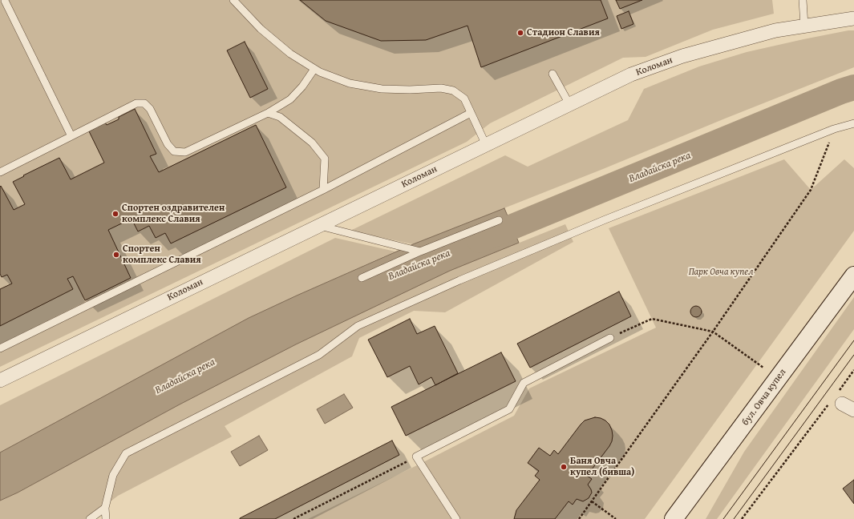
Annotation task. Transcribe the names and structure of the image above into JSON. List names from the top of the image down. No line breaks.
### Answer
{"streets":{"main road":["бул. Овча купел"],"street":["Коломан"]},"water":["Владайска река"],"parks":["Парк Овча купел"],"places":["Стадион Славия","Спортен оздравителен комплекс Славия","Спортен комплекс Славия","Баня Овча купел (бивша)"]}
